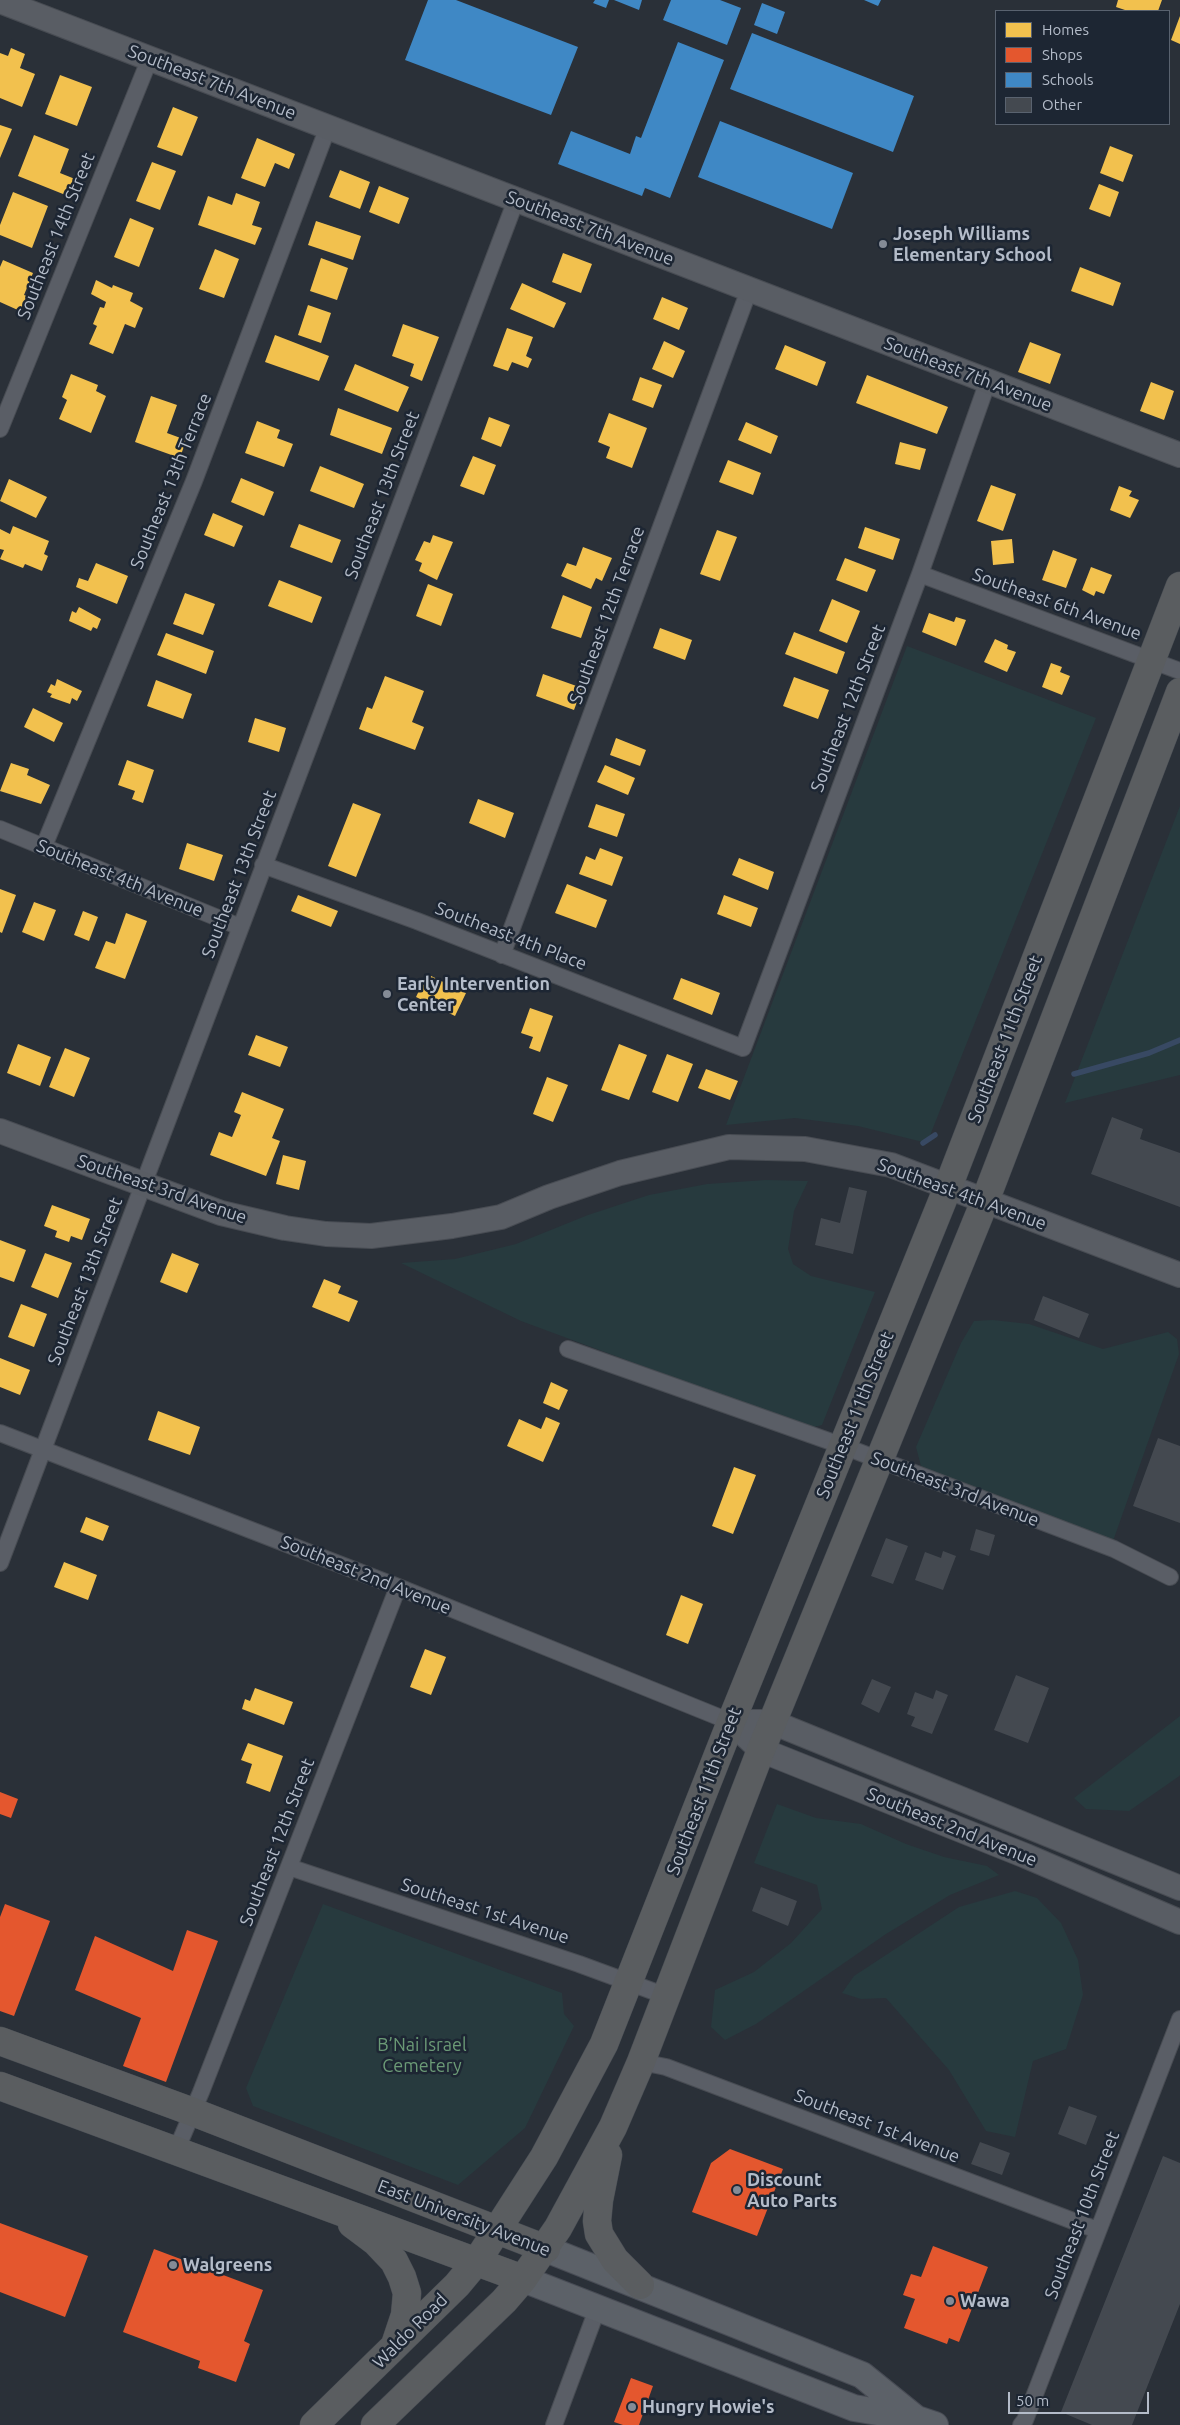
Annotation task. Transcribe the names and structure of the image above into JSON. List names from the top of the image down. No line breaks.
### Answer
{"streets":{"highway":["Southeast 11th Street","East University Avenue","Waldo Road"],"street":["Southeast 7th Avenue","Southeast 14th Street","Southeast 13th Terrace","Southeast 13th Street","Southeast 6th Avenue","Southeast 12th Terrace","Southeast 12th Street","Southeast 4th Avenue","Southeast 4th Place","Southeast 3rd Avenue","Southeast 2nd Avenue","Southeast 1st Avenue","Southeast 10th Street"]},"crossings":[["Southeast 7th Avenue","Southeast 14th Street"],["Southeast 7th Avenue","Southeast 13th Terrace"],["Southeast 7th Avenue","Southeast 13th Street"],["Southeast 7th Avenue","Southeast 12th Terrace"],["Southeast 7th Avenue","Southeast 12th Street"],["Southeast 13th Terrace","Southeast 4th Avenue"],["Southeast 13th Street","Southeast 4th Avenue"],["Southeast 13th Street","Southeast 4th Place"],["Southeast 13th Street","Southeast 3rd Avenue"],["Southeast 13th Street","Southeast 2nd Avenue"],["Southeast 6th Avenue","Southeast 12th Street"],["Southeast 6th Avenue","Southeast 11th Street"],["Southeast 12th Terrace","Southeast 4th Place"],["Southeast 12th Street","Southeast 4th Place"],["Southeast 12th Street","Southeast 2nd Avenue"],["Southeast 12th Street","Southeast 1st Avenue"],["Southeast 12th Street","East University Avenue"],["Southeast 4th Avenue","Southeast 11th Street"],["Southeast 4th Avenue","Southeast 3rd Avenue"],["Southeast 11th Street","Southeast 3rd Avenue"],["Southeast 11th Street","Southeast 2nd Avenue"],["Southeast 11th Street","Southeast 1st Avenue"],["Southeast 11th Street","East University Avenue"],["Southeast 11th Street","Waldo Road"],["Southeast 1st Avenue","Southeast 10th Street"],["East University Avenue","Waldo Road"]],"parks":["B’Nai Israel Cemetery"],"places":["Joseph Williams Elementary School","Early Intervention Center","Discount Auto Parts","Walgreens","Wawa","Hungry Howie's"],"legend":["Homes","Shops","Schools","Other"],"scale_bar":"50 m"}
